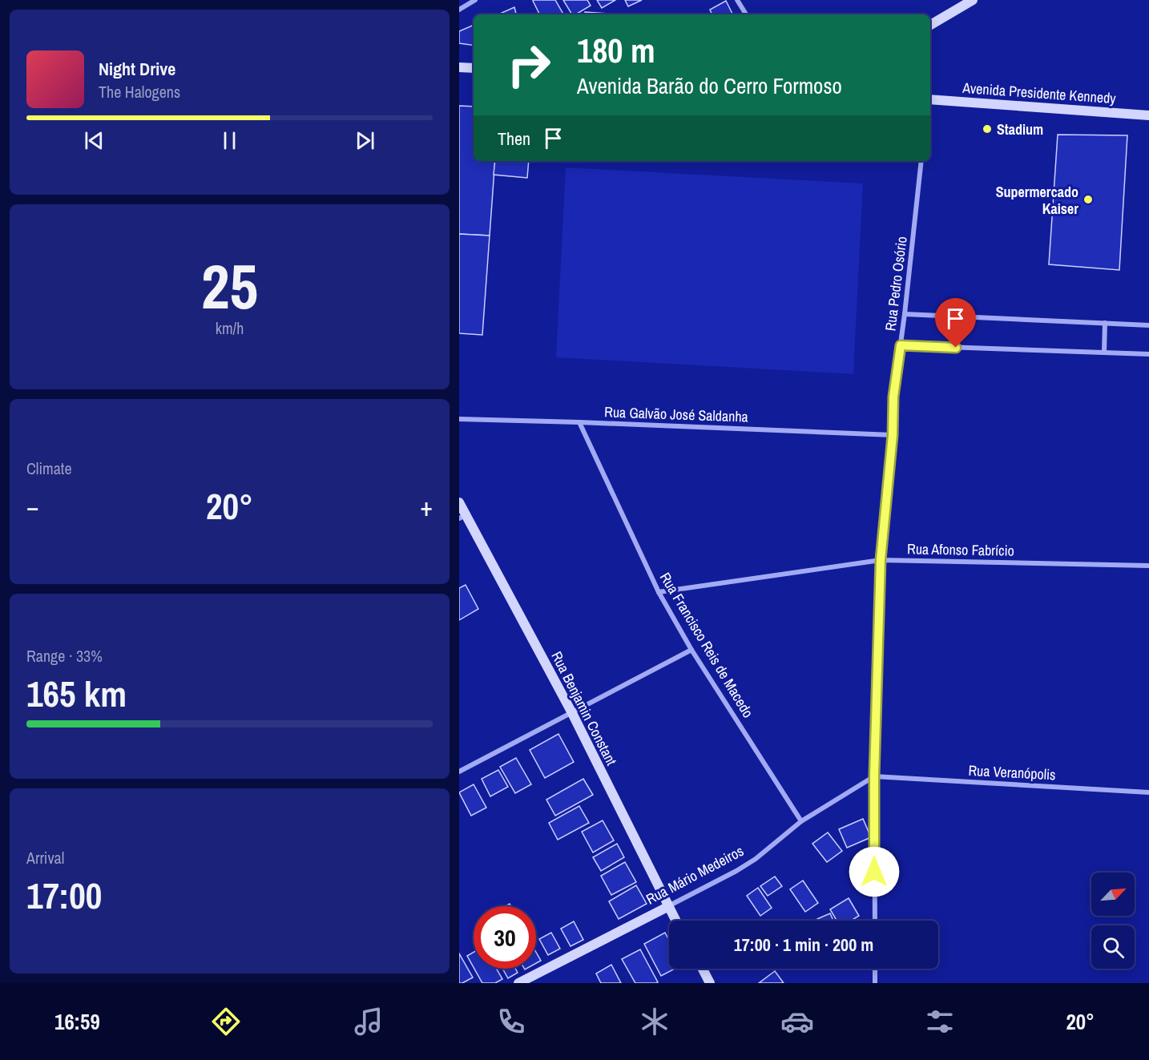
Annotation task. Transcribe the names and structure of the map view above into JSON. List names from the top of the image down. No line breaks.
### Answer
{"streets":{"street":["Avenida Presidente Kennedy","Rua Pedro Osório","Rua Galvão José Saldanha","Rua Afonso Fabrício","Rua Francisco Reis de Macedo","Rua Benjamin Constant","Rua Veranópolis","Rua Mário Medeiros"]},"crossings":[["Rua Pedro Osório","Rua Galvão José Saldanha"],["Rua Pedro Osório","Rua Afonso Fabrício"],["Rua Pedro Osório","Rua Veranópolis"],["Rua Pedro Osório","Rua Mário Medeiros"],["Rua Galvão José Saldanha","Rua Francisco Reis de Macedo"],["Rua Afonso Fabrício","Rua Francisco Reis de Macedo"],["Rua Francisco Reis de Macedo","Rua Mário Medeiros"],["Rua Benjamin Constant","Rua Mário Medeiros"],["Rua Veranópolis","Rua Mário Medeiros"]],"places":["Stadium","Supermercado Kaiser"],"north":"top right","page":{"turn":["180 m","Avenida Barão do Cerro Formoso"],"song":["Night Drive","The Halogens"],"then":"Then","tile":[["25","km/h"],"Climate",["Range · 33%","165 km"],["Arrival","17:00"]],"heat":["−","20°","+"],"limit":"30","trip":"17:00 · 1 min · 200 m","tabs":["16:59","20°"]}}
